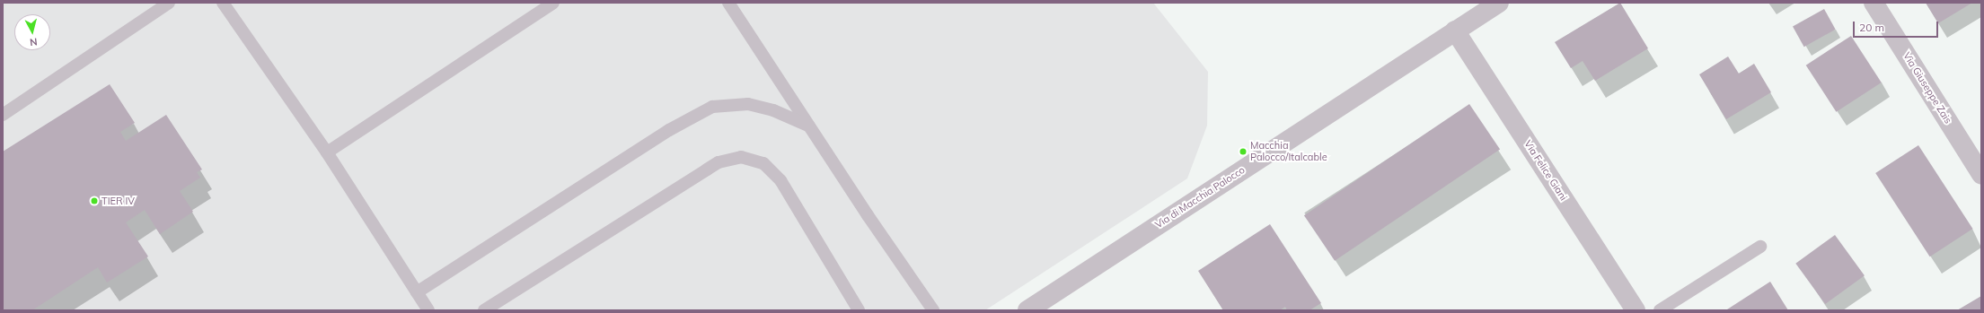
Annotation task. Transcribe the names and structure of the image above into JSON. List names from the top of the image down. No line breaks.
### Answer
{"streets":{"street":["Via Giuseppe Zais","Via Felice Giani","Via di Macchia Palocco"]},"crossings":[["Via Felice Giani","Via di Macchia Palocco"]],"places":["Macchia Palocco/Italcable","TIER IV"],"scale_bar":"20 m","north":"bottom"}
